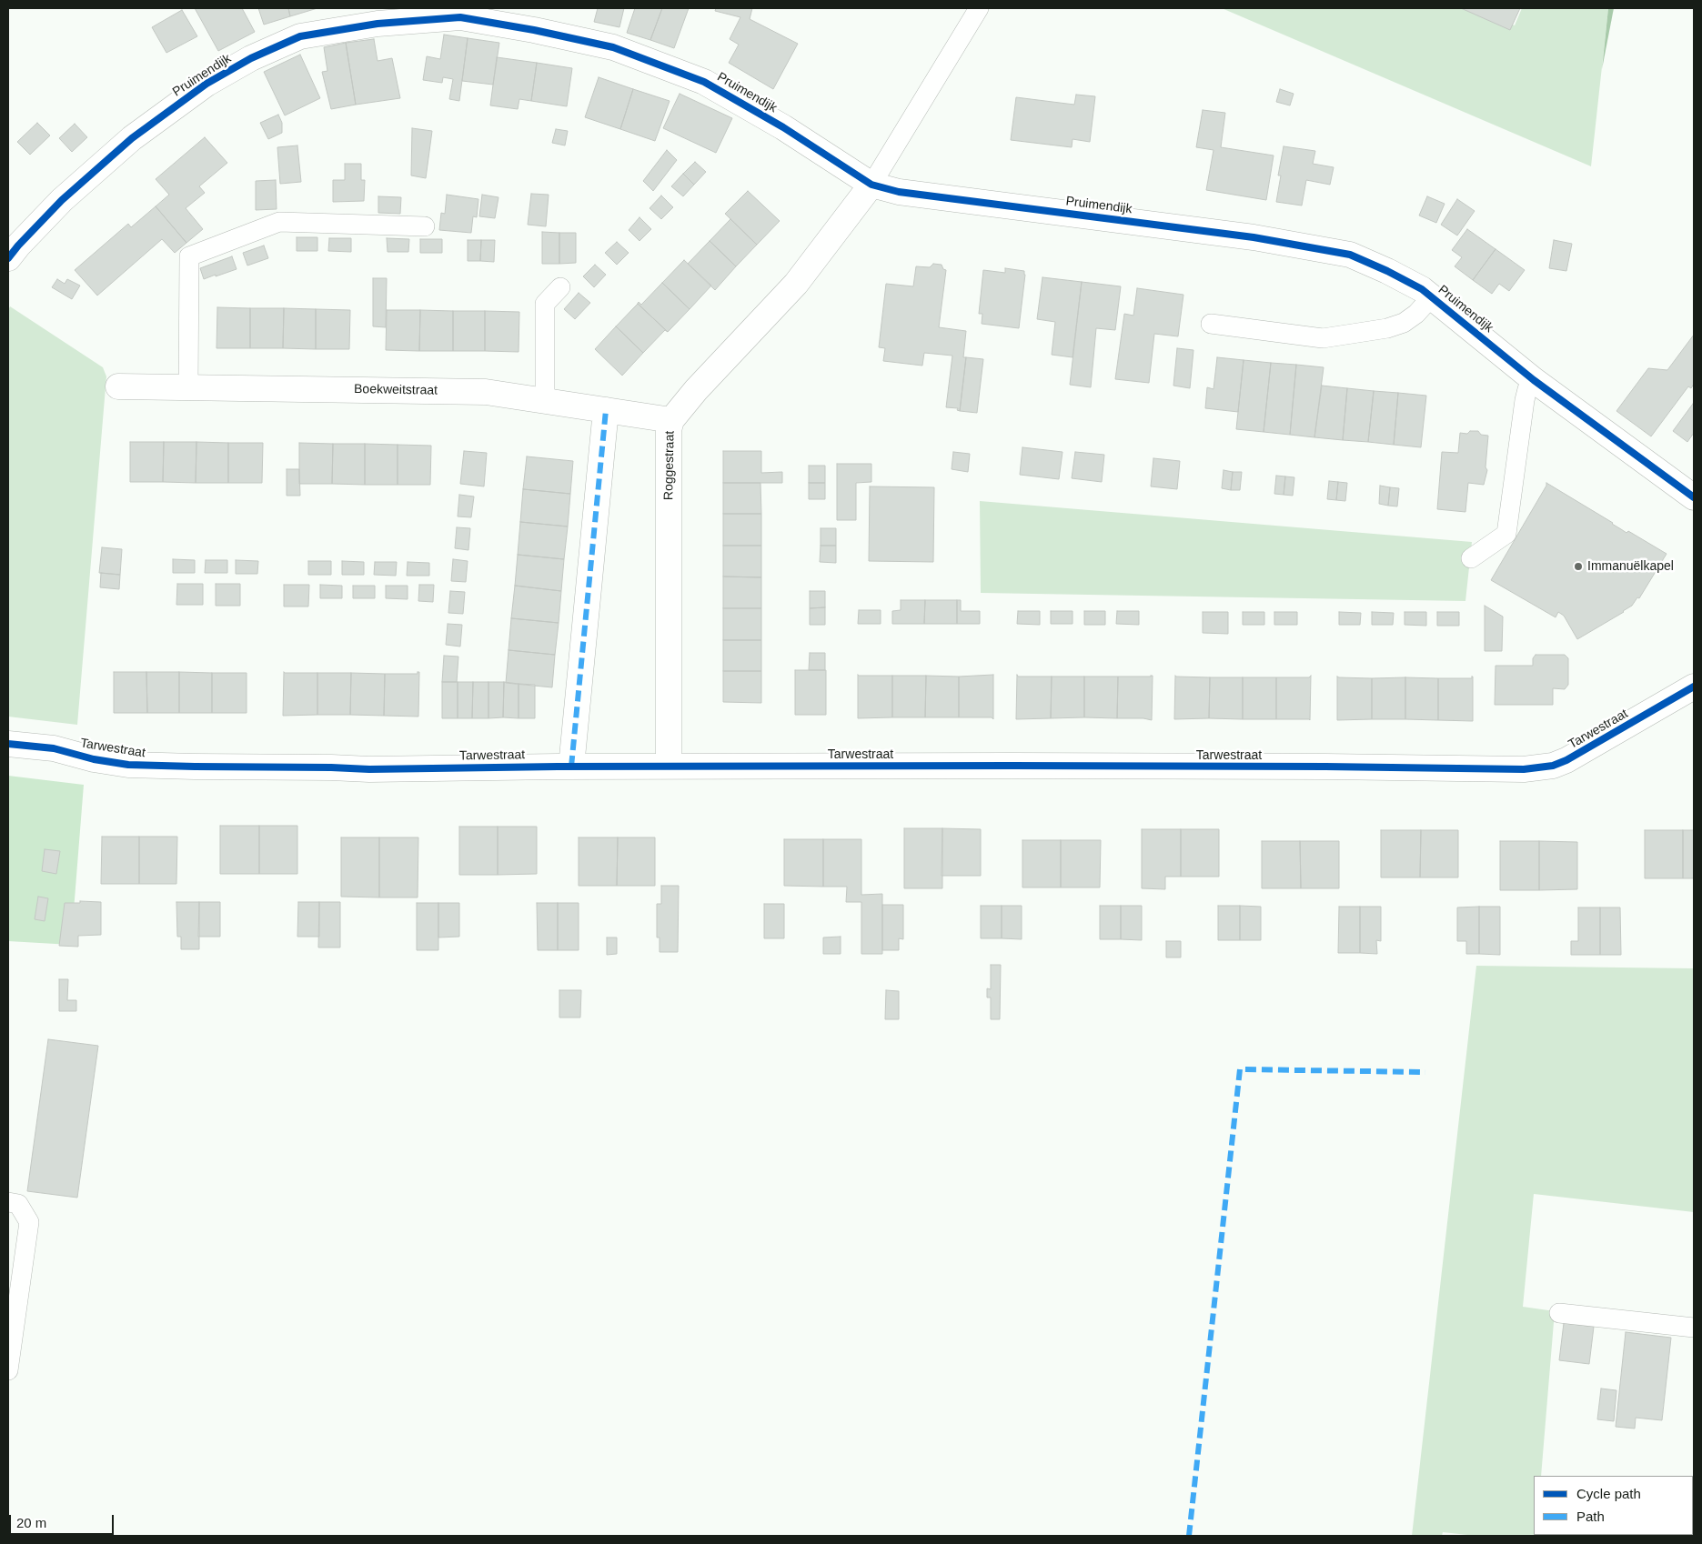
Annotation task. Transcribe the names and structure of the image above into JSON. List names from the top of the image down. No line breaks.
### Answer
{"streets":{"street":["Pruimendijk","Boekweitstraat","Roggestraat","Tarwestraat"]},"crossings":[["Pruimendijk","Roggestraat"],["Boekweitstraat","Roggestraat"],["Roggestraat","Tarwestraat"]],"places":["Immanuëlkapel"],"legend":["Cycle path","Path"],"scale_bar":"20 m"}
